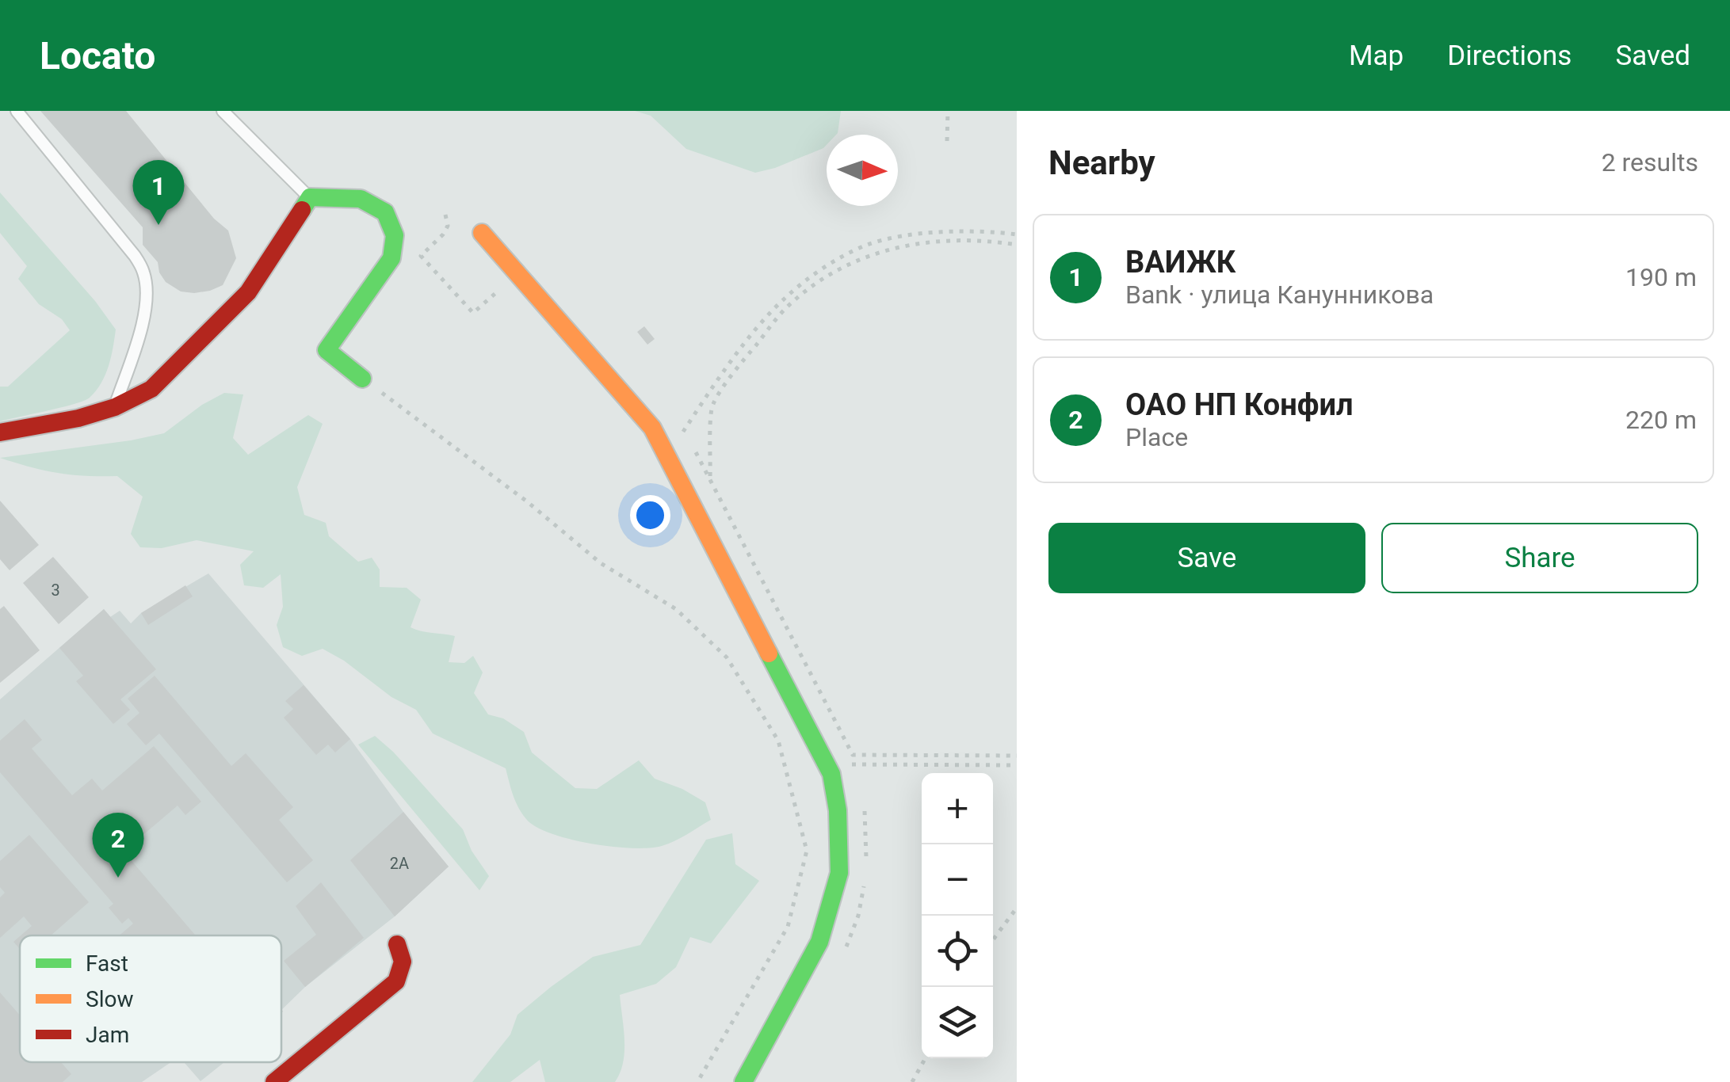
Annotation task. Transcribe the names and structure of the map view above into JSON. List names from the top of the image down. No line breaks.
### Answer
{"house_numbers":["3","2А"],"legend":["Fast","Slow","Jam"],"north":"right","page":{"header":"Locato","nav":["Map","Directions","Saved"],"heading":["Nearby","2 results"],"pins":["1","2"],"list":[{"mark":"1","name":"ВАИЖК","note":"Bank · улица Канунникова","value":"190 m"},{"mark":"2","name":"ОАО НП Конфил","note":"Place","value":"220 m"}],"buttons":["Save","Share"],"map_buttons":["+","−"]}}
